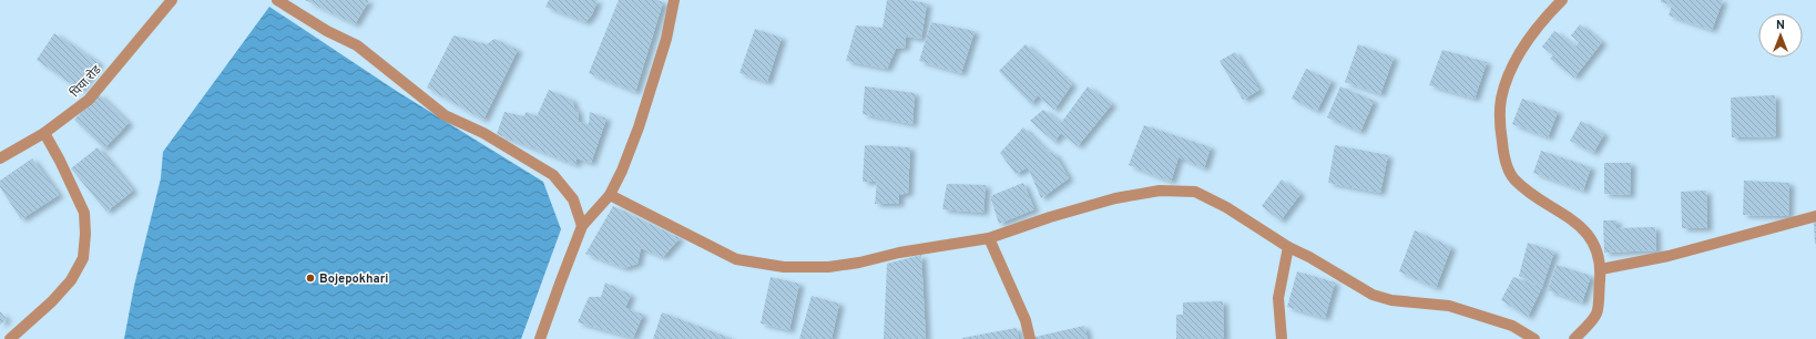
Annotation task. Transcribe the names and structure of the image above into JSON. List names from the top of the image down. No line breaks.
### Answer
{"streets":{"street":["पिया रोड"]},"places":["Bojepokhari"],"north":"top"}
